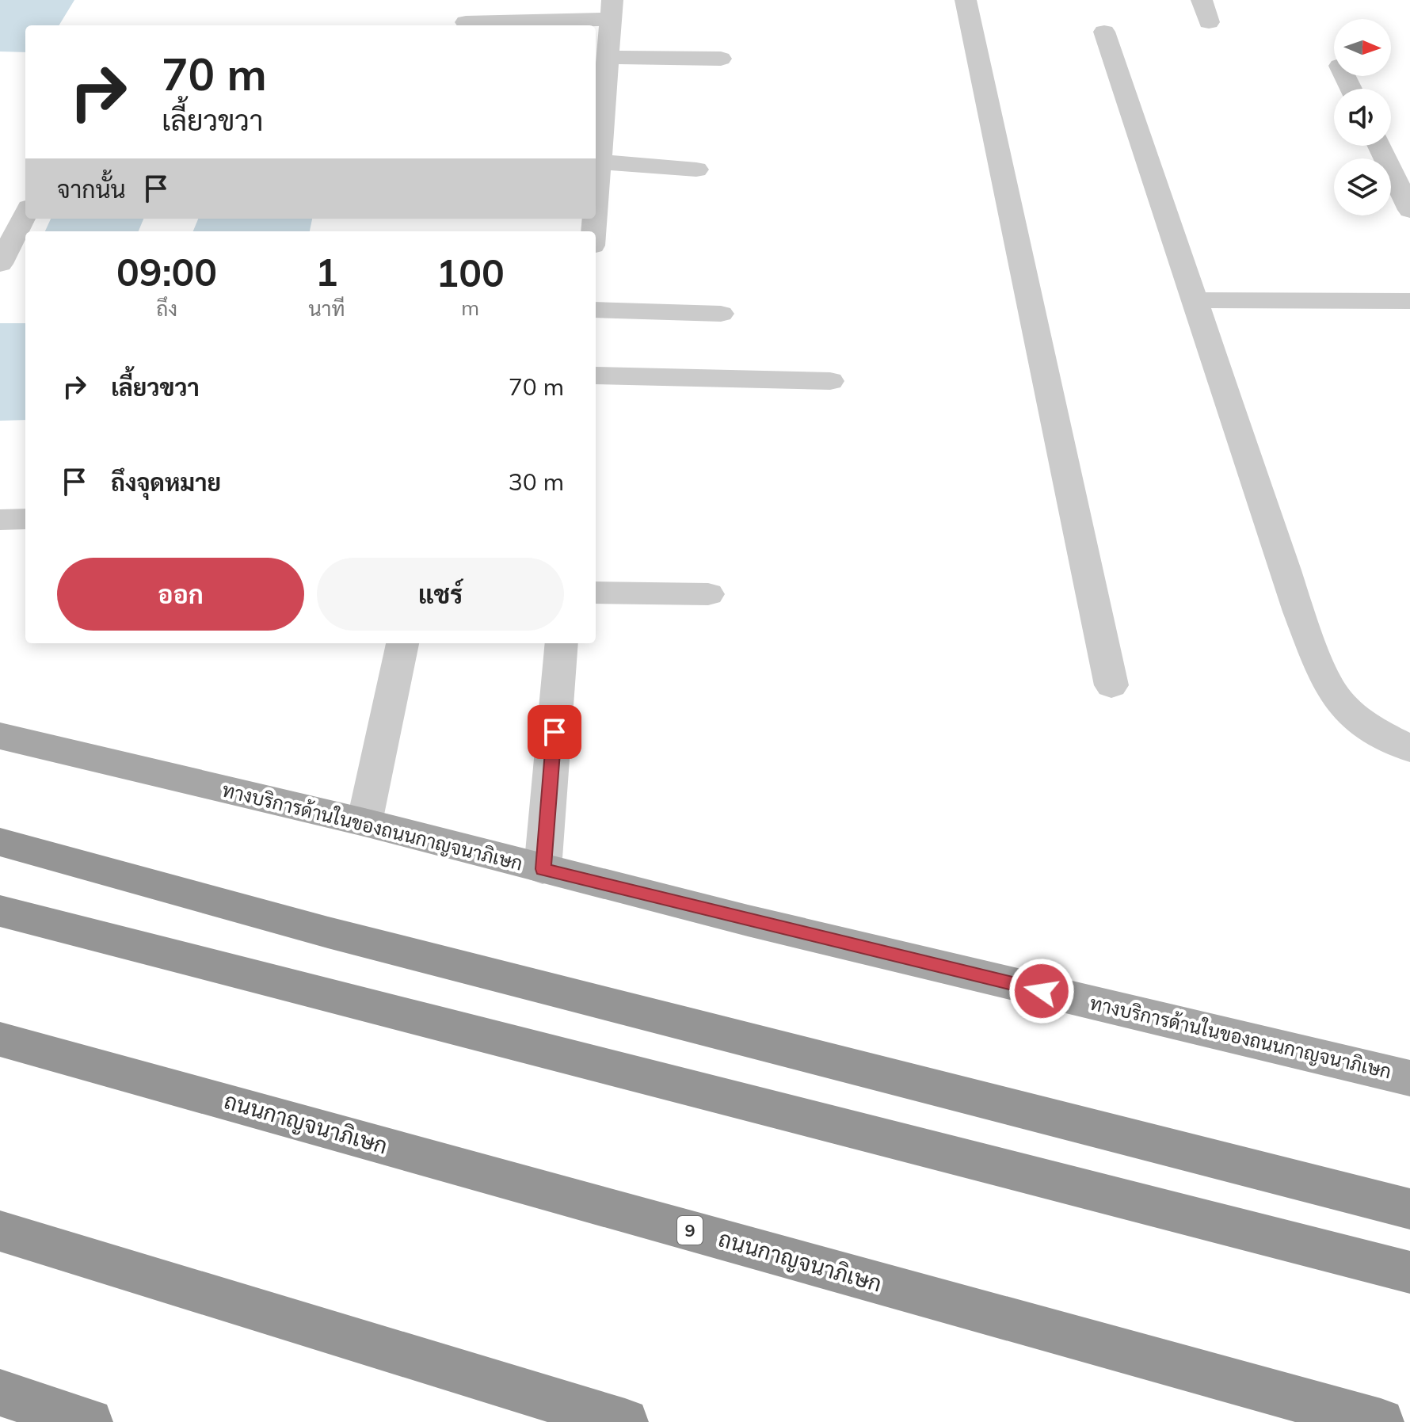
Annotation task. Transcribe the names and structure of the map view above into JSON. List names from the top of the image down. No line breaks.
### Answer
{"streets":{"highway":["ถนนกาญจนาภิเษก","9"],"main road":["ทางบริการด้านในของถนนกาญจนาภิเษก"]},"north":"right","page":{"turn":["70 m","เลี้ยวขวา"],"then":"จากนั้น","eta":["09:00","ถึง","1","นาที","100","m"],"list":[{"name":"เลี้ยวขวา","value":"70 m"},{"name":"ถึงจุดหมาย","value":"30 m"}],"buttons":["ออก","แชร์"]}}
